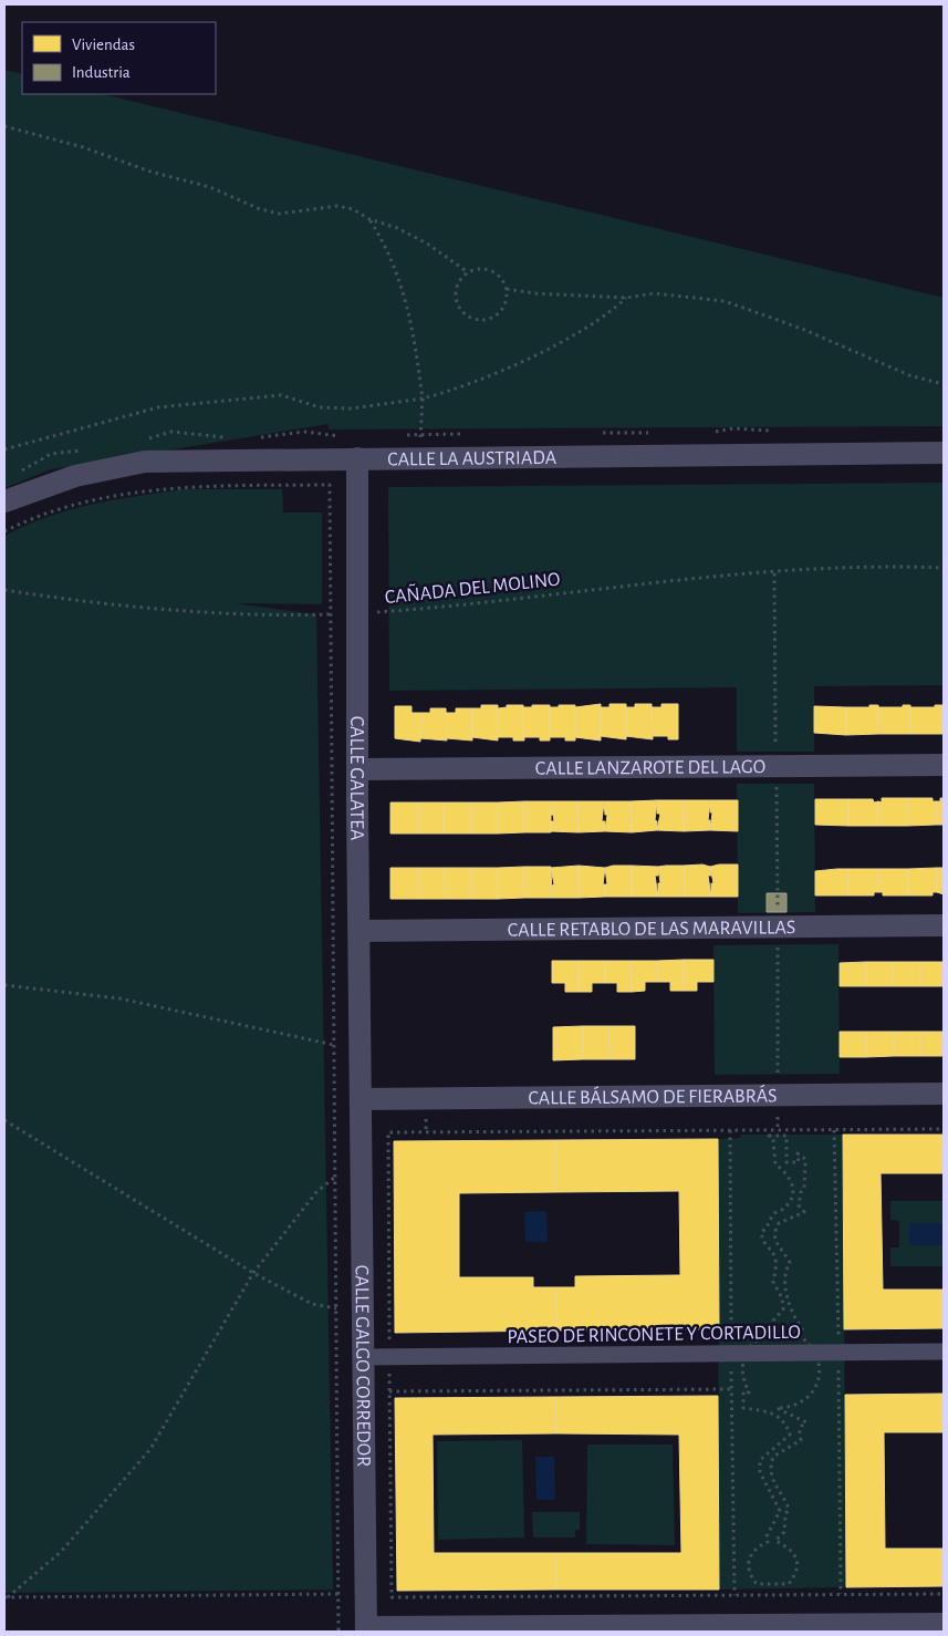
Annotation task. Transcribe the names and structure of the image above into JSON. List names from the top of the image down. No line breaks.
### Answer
{"streets":{"street":["CALLE LA AUSTRIADA","CALLE LANZAROTE DEL LAGO","CALLE GALATEA","CALLE RETABLO DE LAS MARAVILLAS","CALLE BÁLSAMO DE FIERABRÁS","PASEO DE RINCONETE Y CORTADILLO","CALLE GALGO CORREDOR"],"path":["CAÑADA DEL MOLINO"]},"crossings":[["CALLE LA AUSTRIADA","CALLE GALATEA"],["CAÑADA DEL MOLINO","CALLE GALATEA"],["CALLE LANZAROTE DEL LAGO","CALLE GALATEA"],["CALLE GALATEA","CALLE RETABLO DE LAS MARAVILLAS"],["CALLE GALATEA","CALLE BÁLSAMO DE FIERABRÁS"],["CALLE GALATEA","CALLE GALGO CORREDOR"],["CALLE BÁLSAMO DE FIERABRÁS","CALLE GALGO CORREDOR"],["PASEO DE RINCONETE Y CORTADILLO","CALLE GALGO CORREDOR"]],"legend":["Viviendas","Industria"]}
